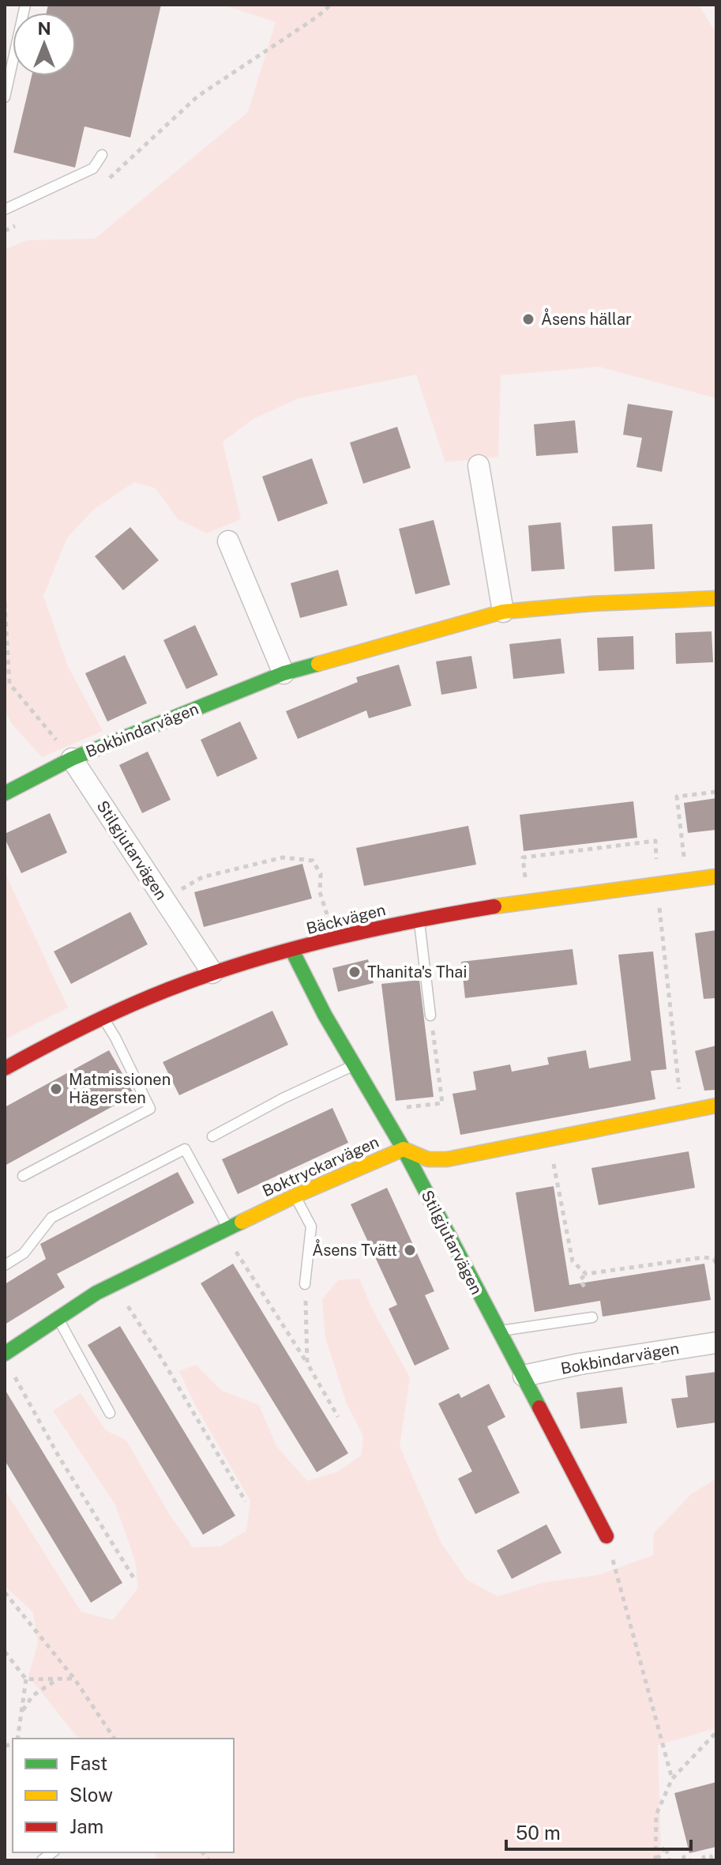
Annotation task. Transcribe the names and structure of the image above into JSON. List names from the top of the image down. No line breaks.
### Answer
{"streets":{"street":["Bokbindarvägen","Stilgjutarvägen","Bäckvägen","Boktryckarvägen"]},"crossings":[["Bokbindarvägen","Stilgjutarvägen"],["Stilgjutarvägen","Bäckvägen"],["Stilgjutarvägen","Boktryckarvägen"]],"places":["Åsens hällar","Thanita's Thai","Matmissionen Hägersten","Åsens Tvätt"],"legend":["Fast","Slow","Jam"],"scale_bar":"50 m","north":"top"}
